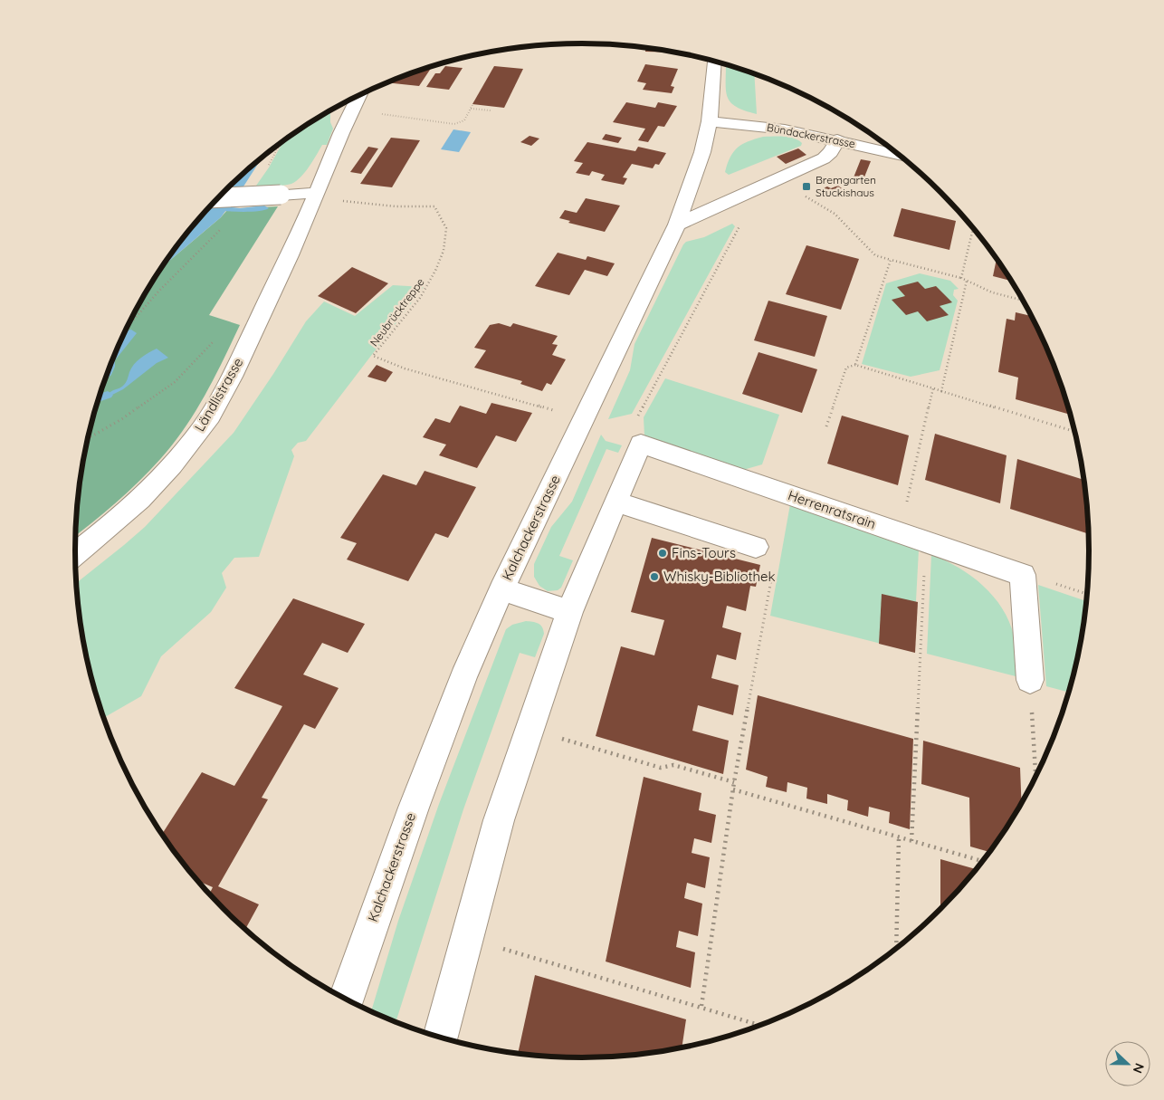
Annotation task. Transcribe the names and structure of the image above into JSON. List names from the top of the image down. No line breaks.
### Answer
{"streets":{"street":["Bündackerstrasse","Ländlistrasse","Herrenratsrain","Kalchackerstrasse"],"path":["Neubrücktreppe"]},"crossings":[["Bündackerstrasse","Kalchackerstrasse"],["Neubrücktreppe","Kalchackerstrasse"]],"places":{"transit":["Bremgarten Stuckishaus"],"other":["Fins-Tours","Whisky-Bibliothek"]},"north":"right"}
